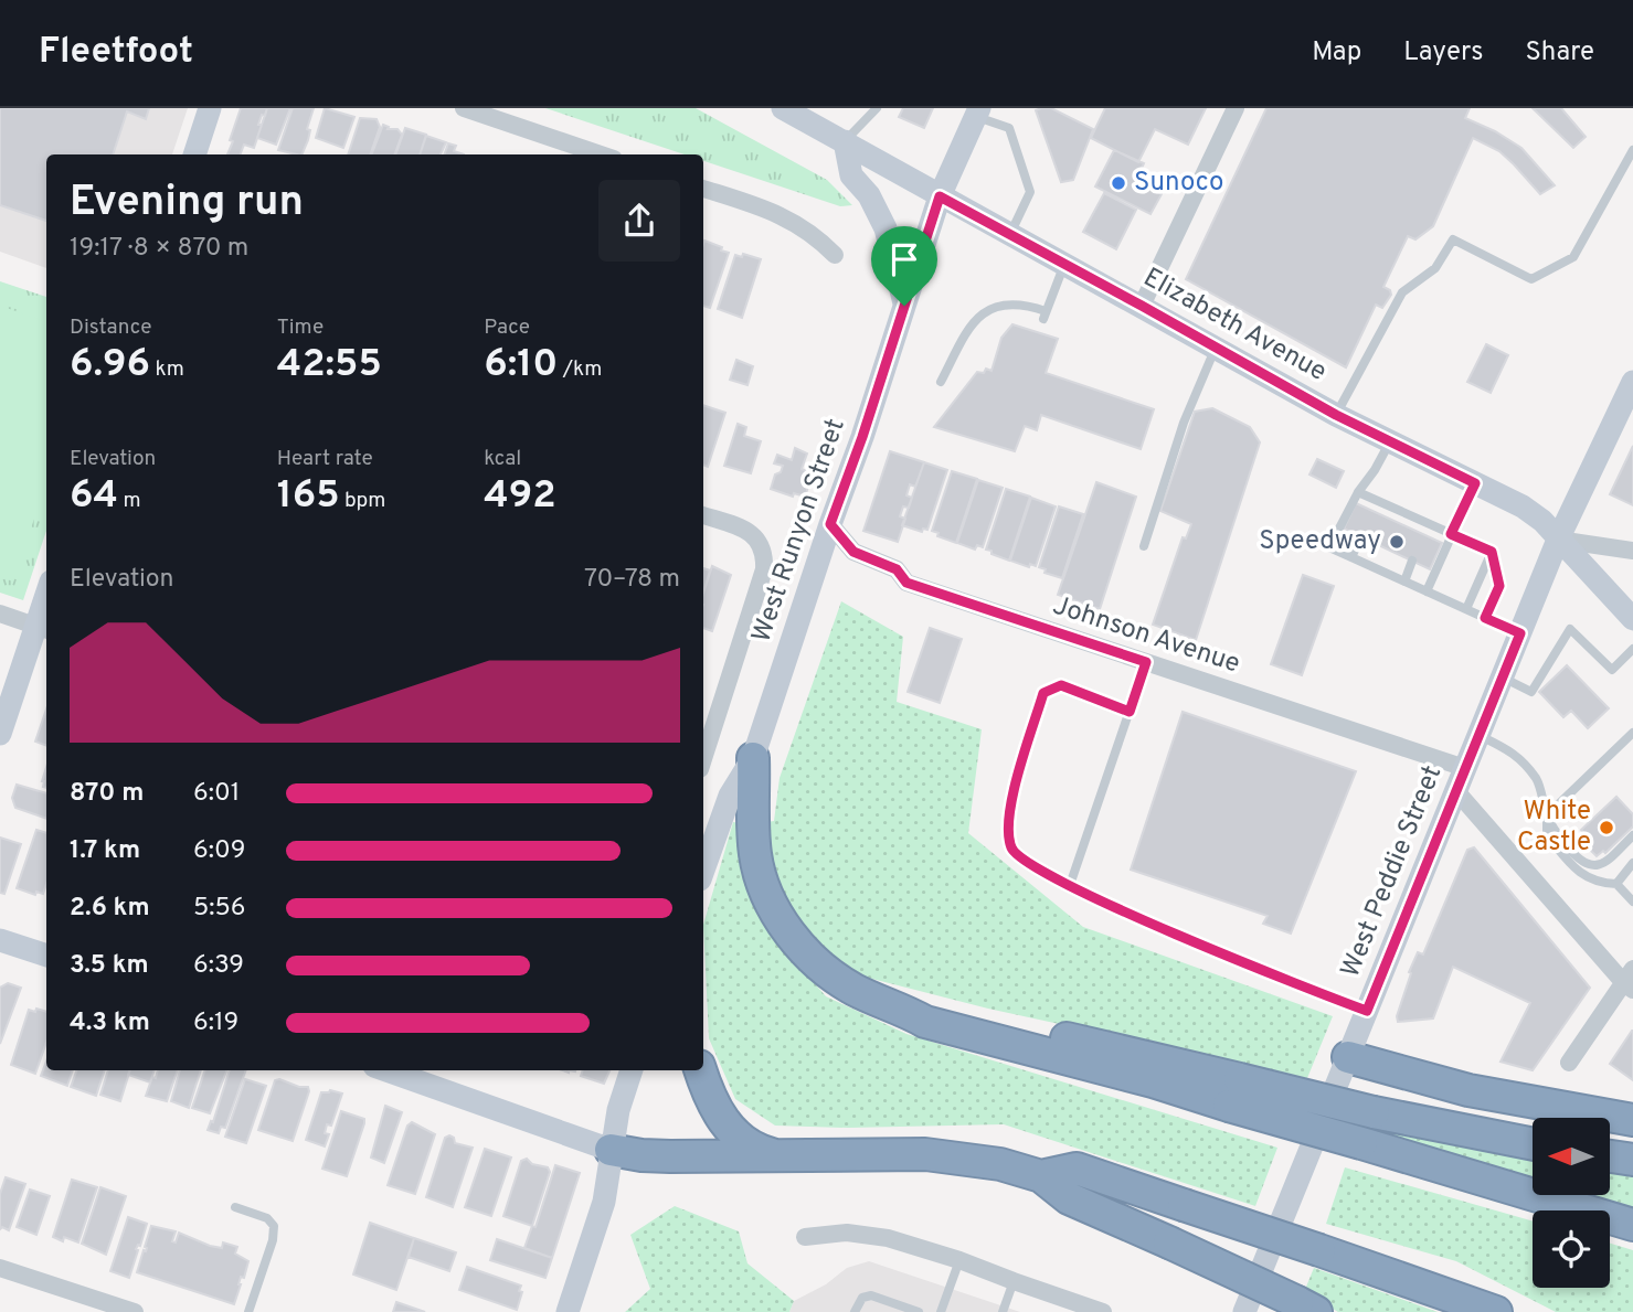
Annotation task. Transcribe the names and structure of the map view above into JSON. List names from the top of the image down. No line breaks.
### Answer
{"streets":{"main road":["Elizabeth Avenue","West Runyon Street","West Peddie Street"],"street":["Johnson Avenue"]},"crossings":[["Elizabeth Avenue","West Runyon Street"],["Elizabeth Avenue","West Peddie Street"],["West Runyon Street","Johnson Avenue"],["Johnson Avenue","West Peddie Street"]],"places":["Sunoco","Speedway","White Castle"],"north":"left","page":{"header":"Fleetfoot","nav":["Map","Layers","Share"],"heading":["Evening run","19:17 · 8 × 870 m"],"stats":[["Distance","6.96 km"],["Time","42:55"],["Pace","6:10 /km"],["Elevation","64 m"],["Heart rate","165 bpm"],["kcal","492"]],"chart":["Elevation","70–78 m"],"list":[{"name":"870 m","note":"6:01"},{"name":"1.7 km","note":"6:09"},{"name":"2.6 km","note":"5:56"},{"name":"3.5 km","note":"6:39"},{"name":"4.3 km","note":"6:19"}]}}
